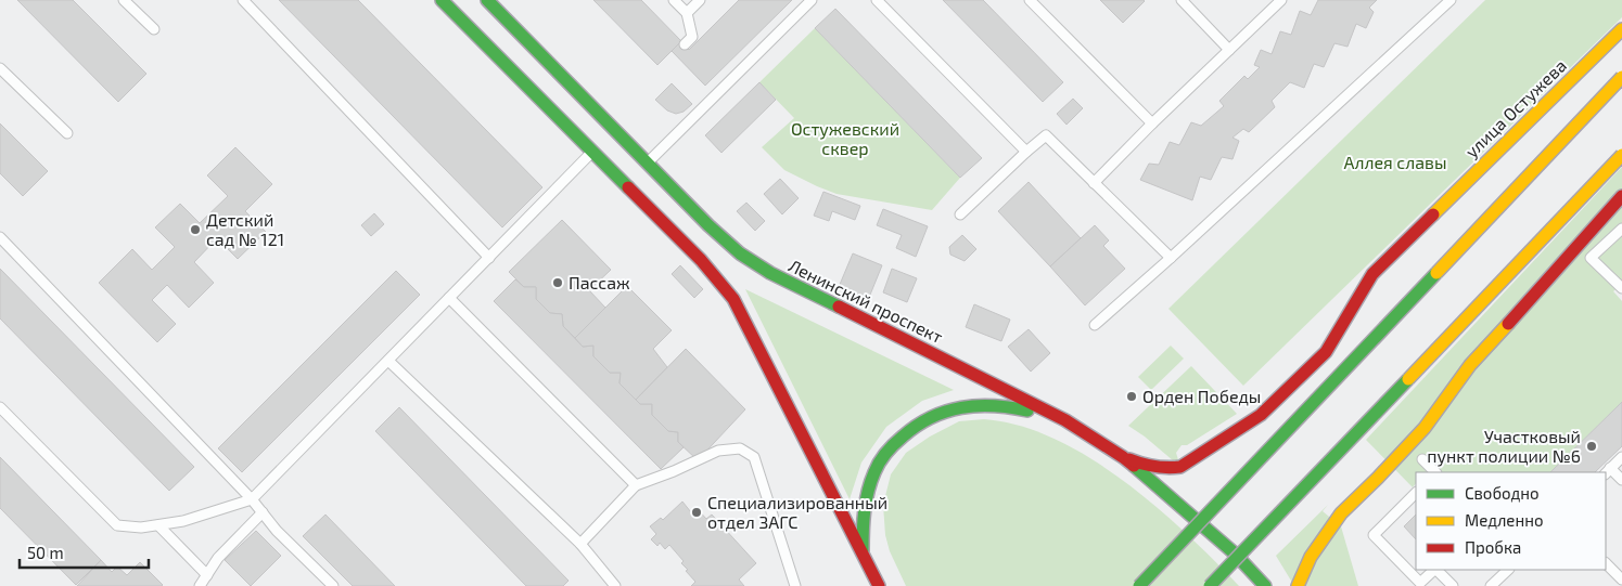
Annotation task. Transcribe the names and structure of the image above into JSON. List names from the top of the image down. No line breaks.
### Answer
{"streets":{"main road":["улица Остужева","Ленинский проспект"]},"crossings":[["улица Остужева","Ленинский проспект"]],"parks":["Остужевский сквер","Аллея славы"],"places":["Детский сад № 121","Пассаж","Орден Победы","Участковый пункт полиции №6","Специализированный отдел ЗАГС"],"legend":["Свободно","Медленно","Пробка"],"scale_bar":"50 m"}
